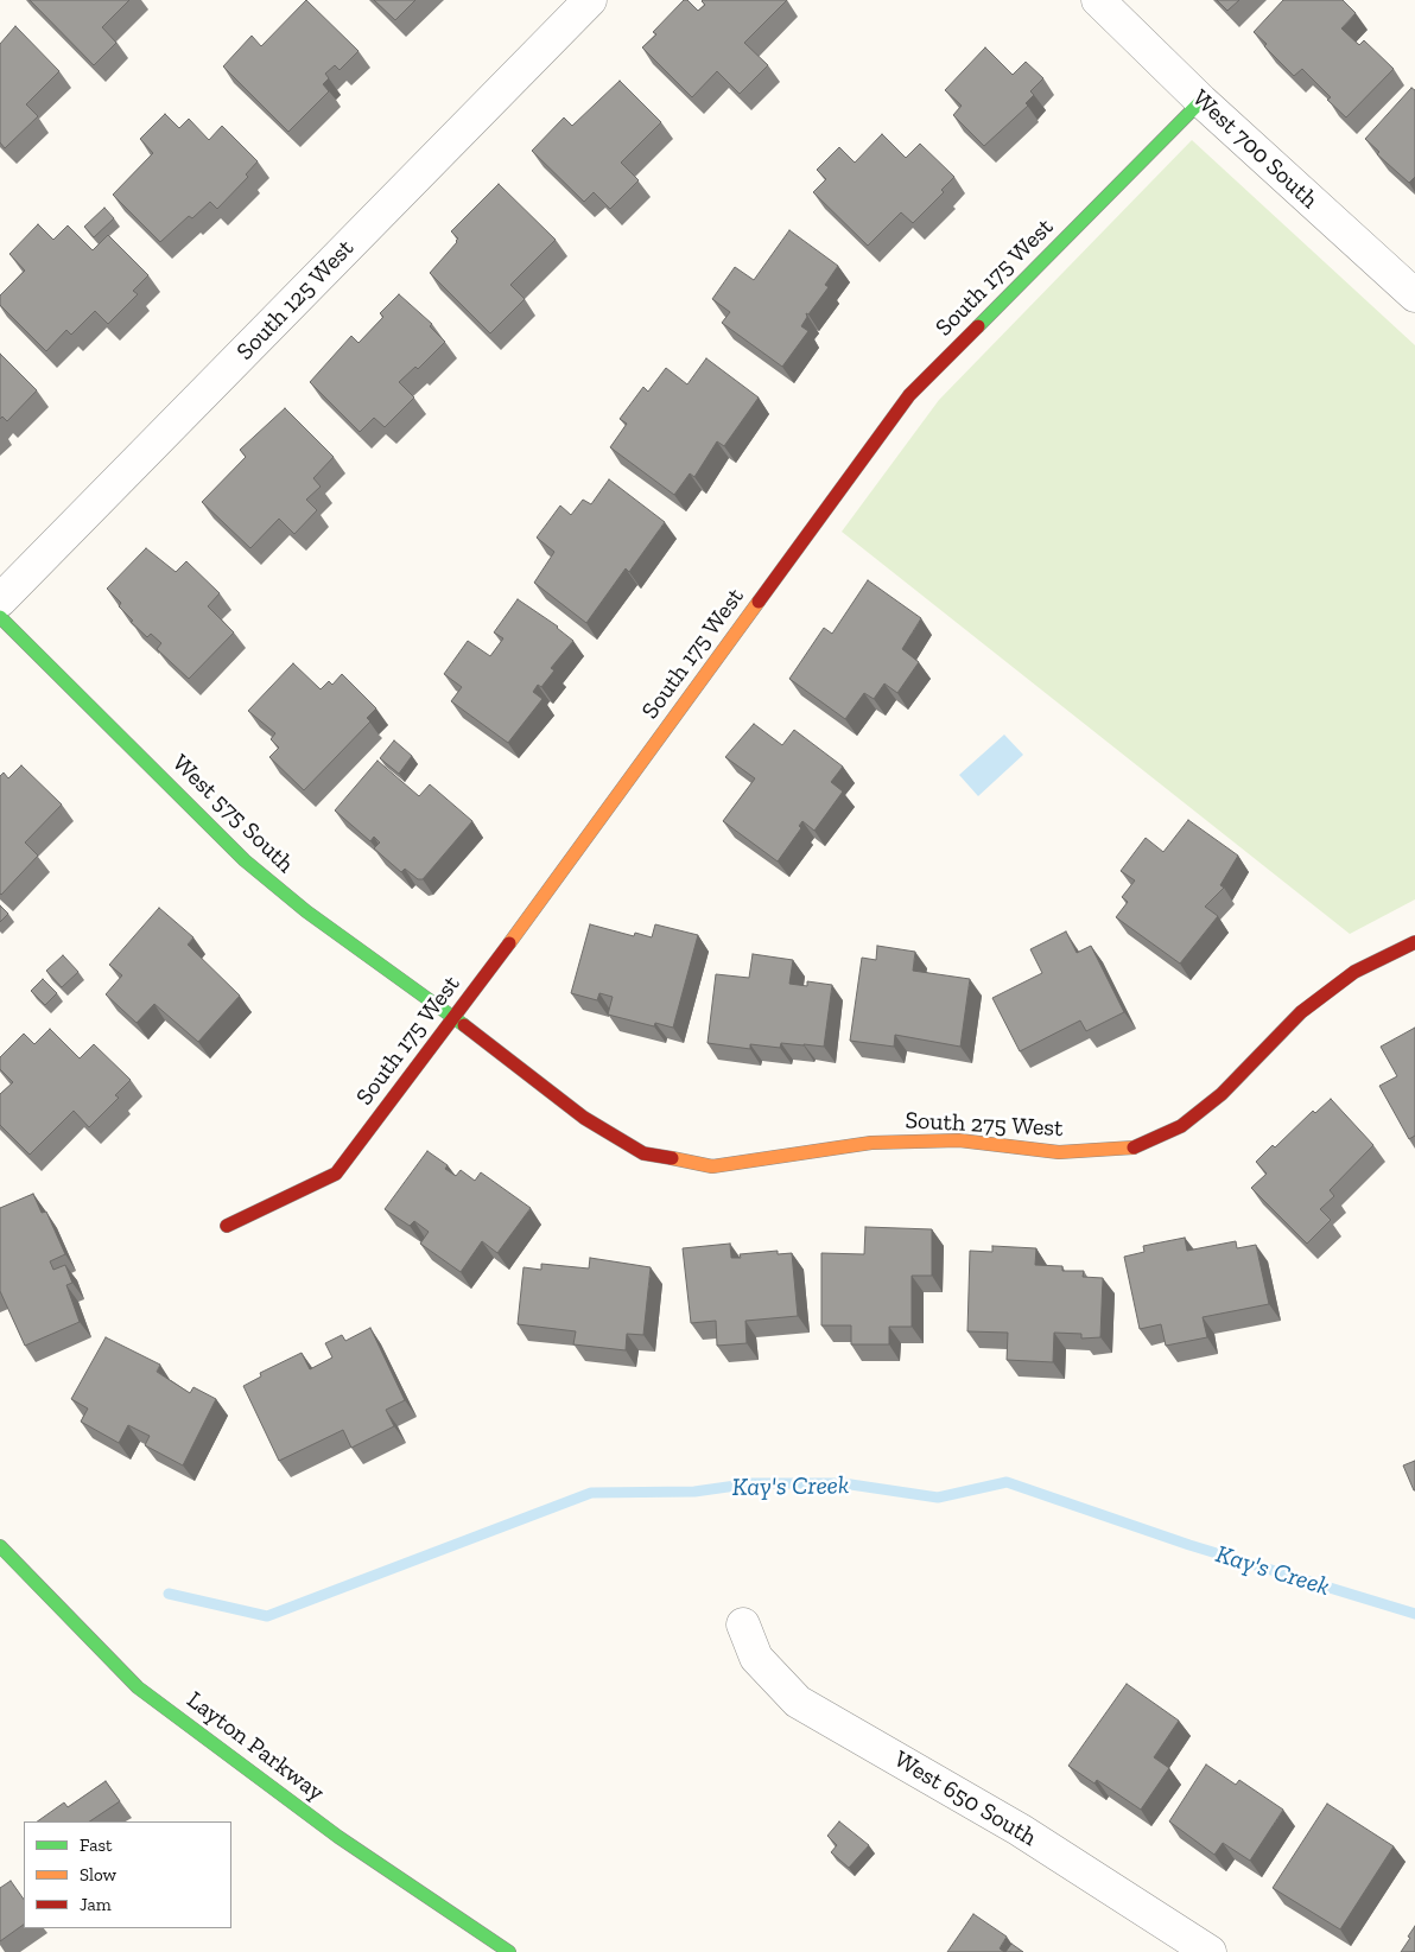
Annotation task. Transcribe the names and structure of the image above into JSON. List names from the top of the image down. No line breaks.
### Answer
{"streets":{"street":["West 700 South","South 175 West","South 125 West","West 575 South","South 275 West","Layton Parkway","West 650 South"]},"crossings":[["West 700 South","South 175 West"],["South 175 West","West 575 South"],["South 175 West","South 275 West"],["West 575 South","South 275 West"]],"water":["Kay's Creek"],"legend":["Fast","Slow","Jam"]}
